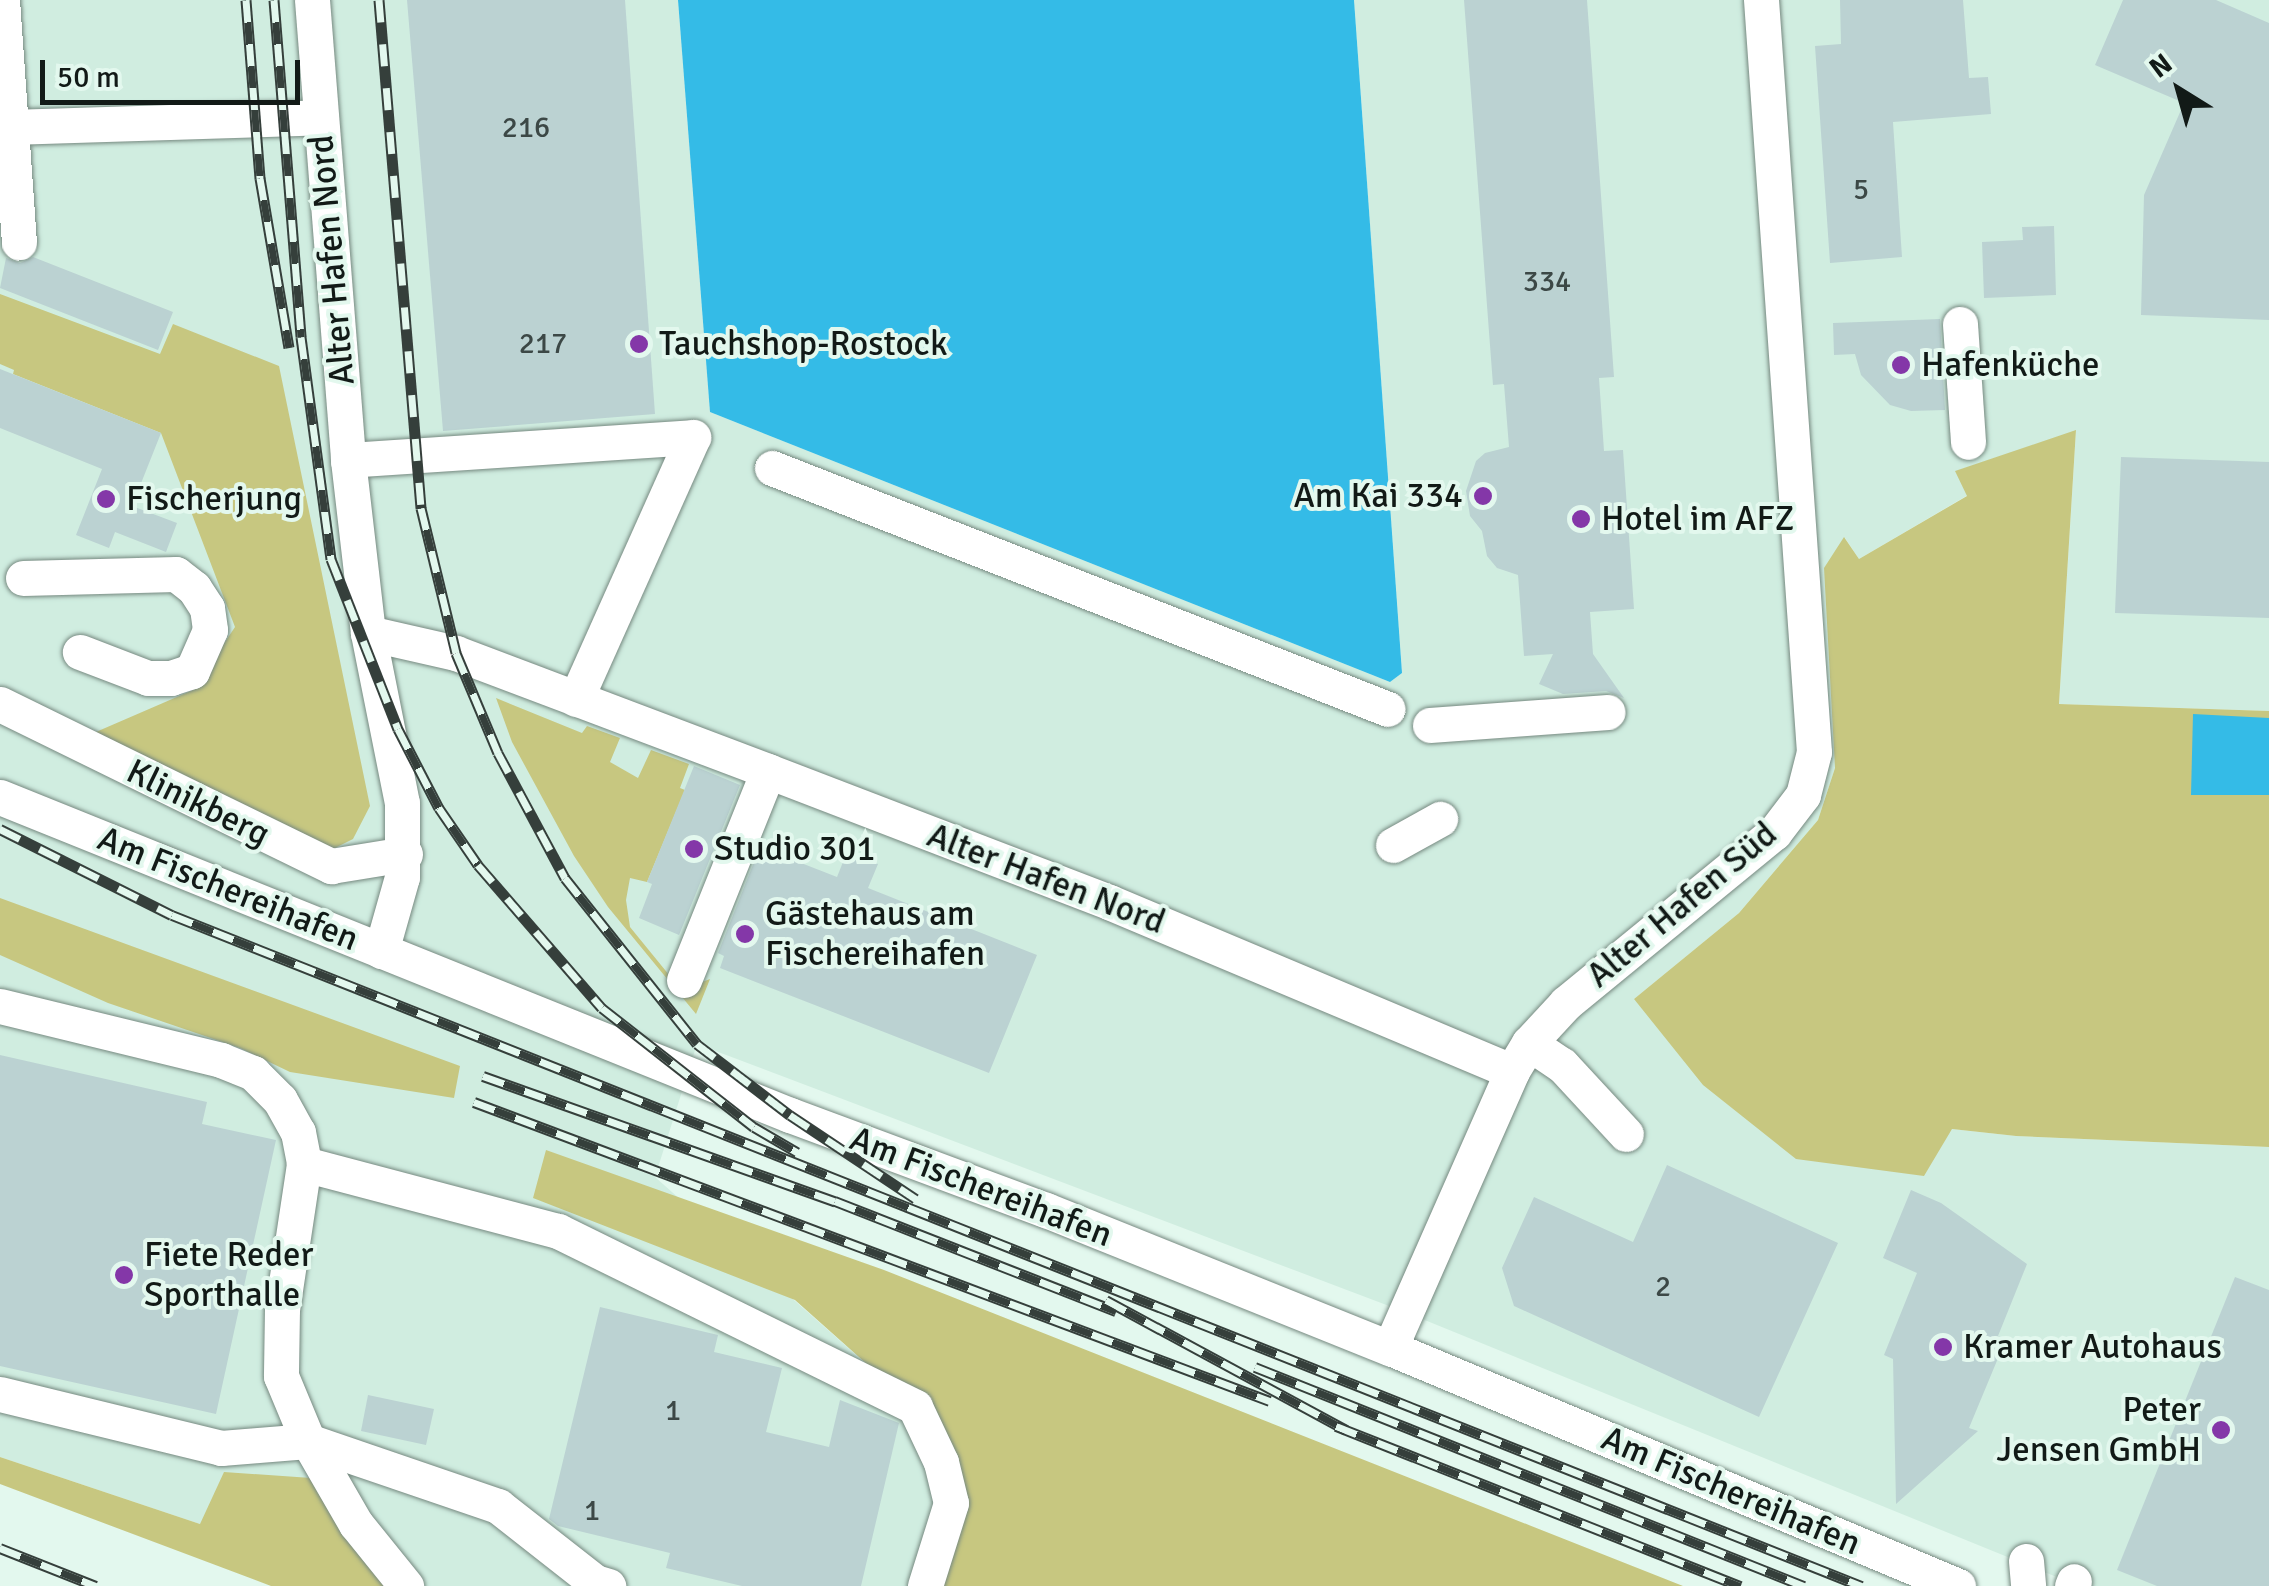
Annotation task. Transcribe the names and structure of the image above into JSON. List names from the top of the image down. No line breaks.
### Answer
{"streets":{"street":["Alter Hafen Nord","Klinikberg","Am Fischereihafen","Alter Hafen Süd"]},"crossings":[["Alter Hafen Nord","Klinikberg"],["Alter Hafen Nord","Am Fischereihafen"],["Alter Hafen Nord","Alter Hafen Süd"],["Am Fischereihafen","Alter Hafen Süd"]],"places":["Tauchshop-Rostock","Hafenküche","Am Kai 334","Fischerjung","Hotel im AFZ","Studio 301","Gästehaus am Fischereihafen","Fiete Reder Sporthalle","Kramer Autohaus","Peter Jensen GmbH"],"house_numbers":["216","5","334","217","2","1","1"],"scale_bar":"50 m","north":"top left"}
